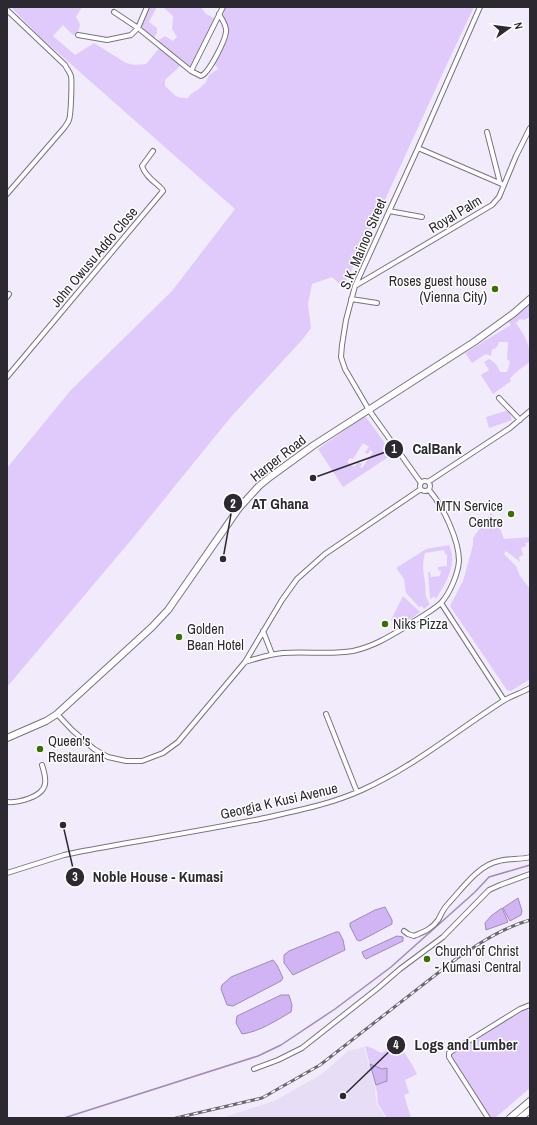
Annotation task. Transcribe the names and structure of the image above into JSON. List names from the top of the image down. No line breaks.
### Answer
{"streets":{"main road":["Harper Road"],"street":["Royal Palm","S.K. Mainoo Street","John Owusu Addo Close","Georgia K Kusi Avenue"]},"crossings":[["Royal Palm","S.K. Mainoo Street"],["S.K. Mainoo Street","Harper Road"]],"places":["Roses guest house (Vienna City)","CalBank","MTN Service Centre","AT Ghana","Niks Pizza","Golden Bean Hotel","Queen's Restaurant","Noble House - Kumasi","Church of Christ - Kumasi Central","Logs and Lumber"],"north":"right"}
